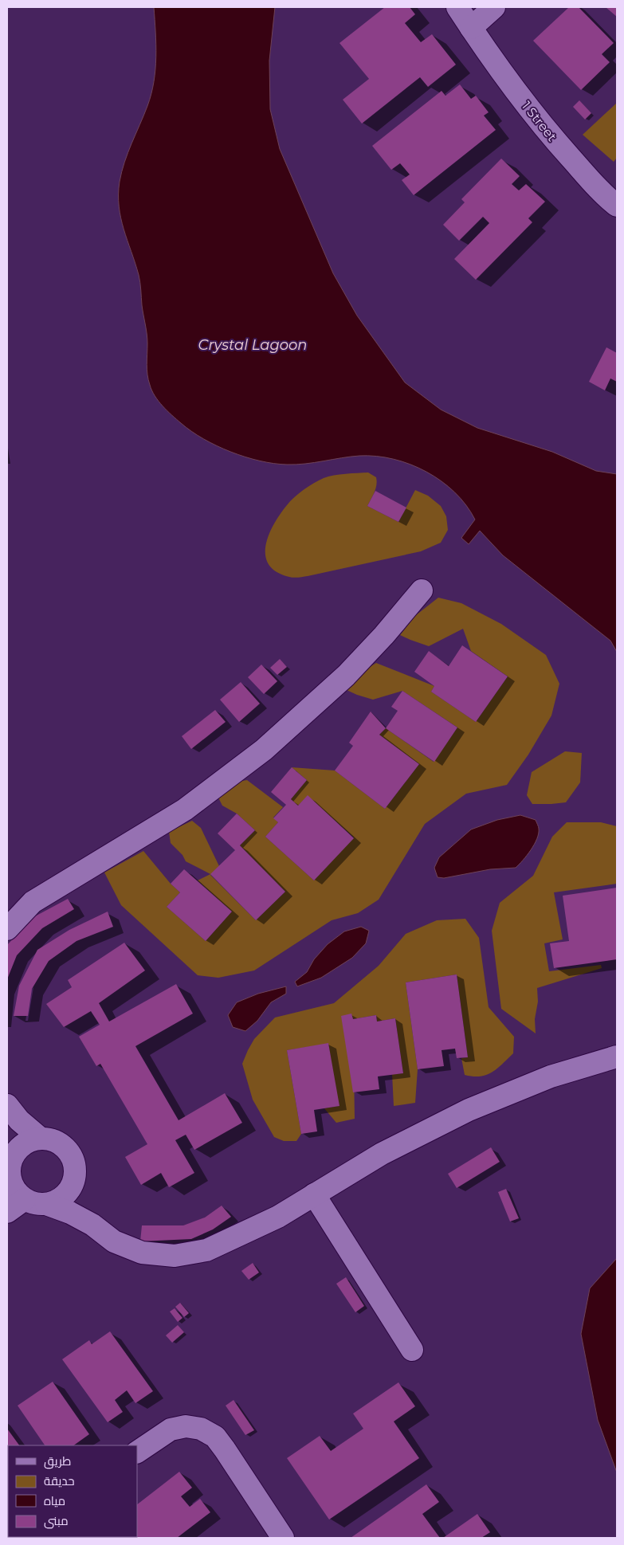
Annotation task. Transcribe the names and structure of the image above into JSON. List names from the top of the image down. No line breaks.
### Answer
{"streets":{"street":["1 Street"]},"water":["Crystal Lagoon"],"legend":["طريق","حديقة","مياه","مبنى"]}
